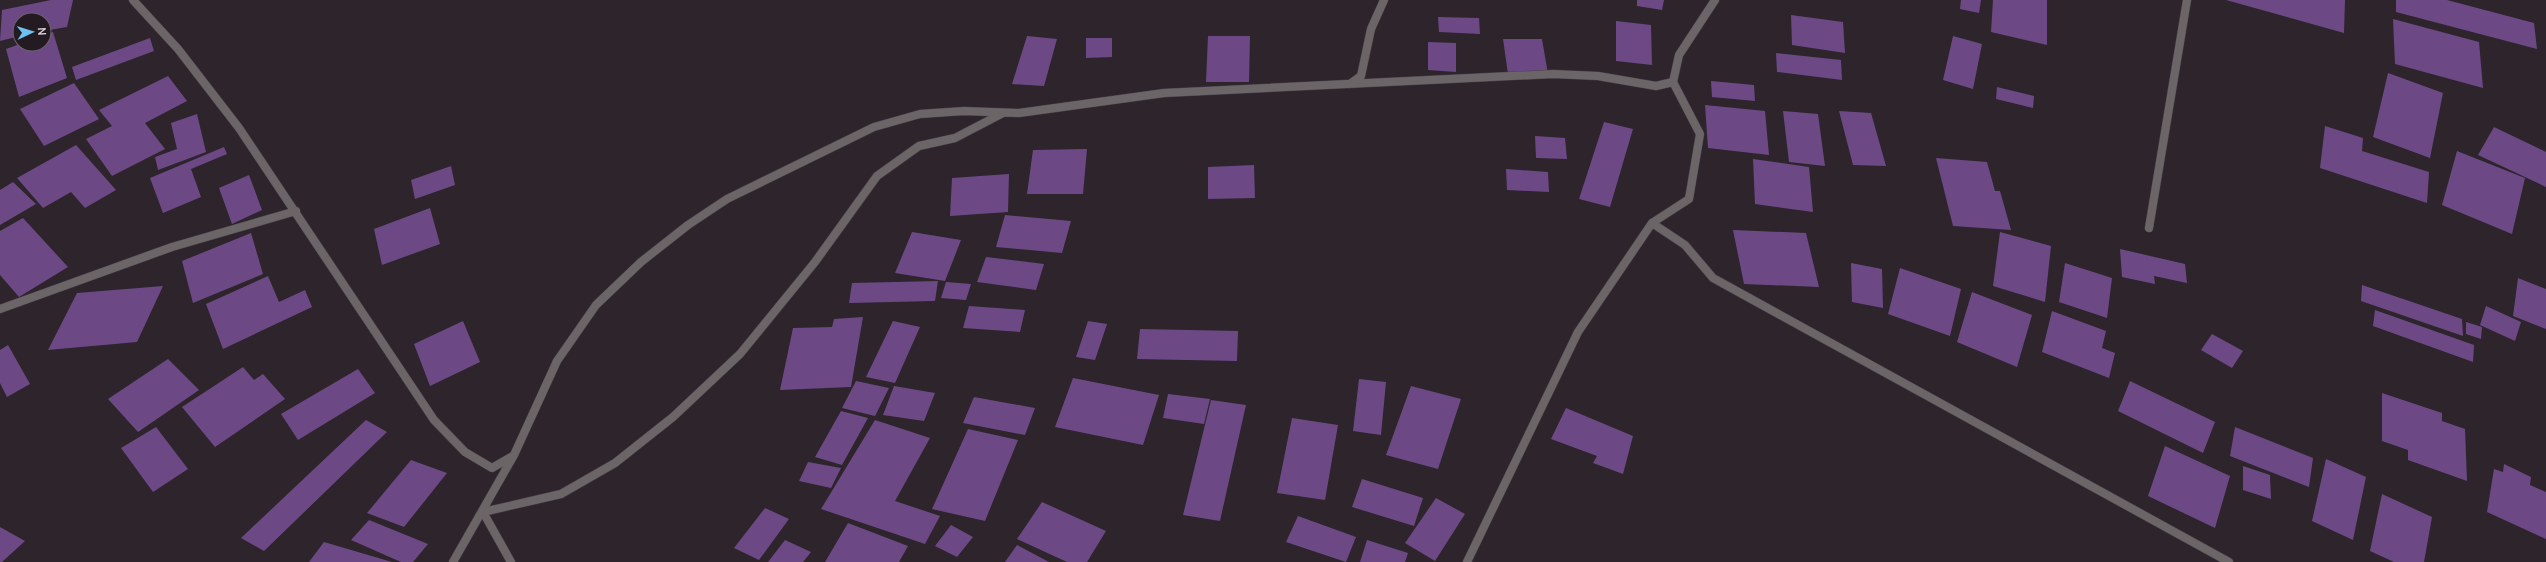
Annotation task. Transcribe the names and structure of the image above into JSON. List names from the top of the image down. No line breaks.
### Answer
{"north":"right"}
